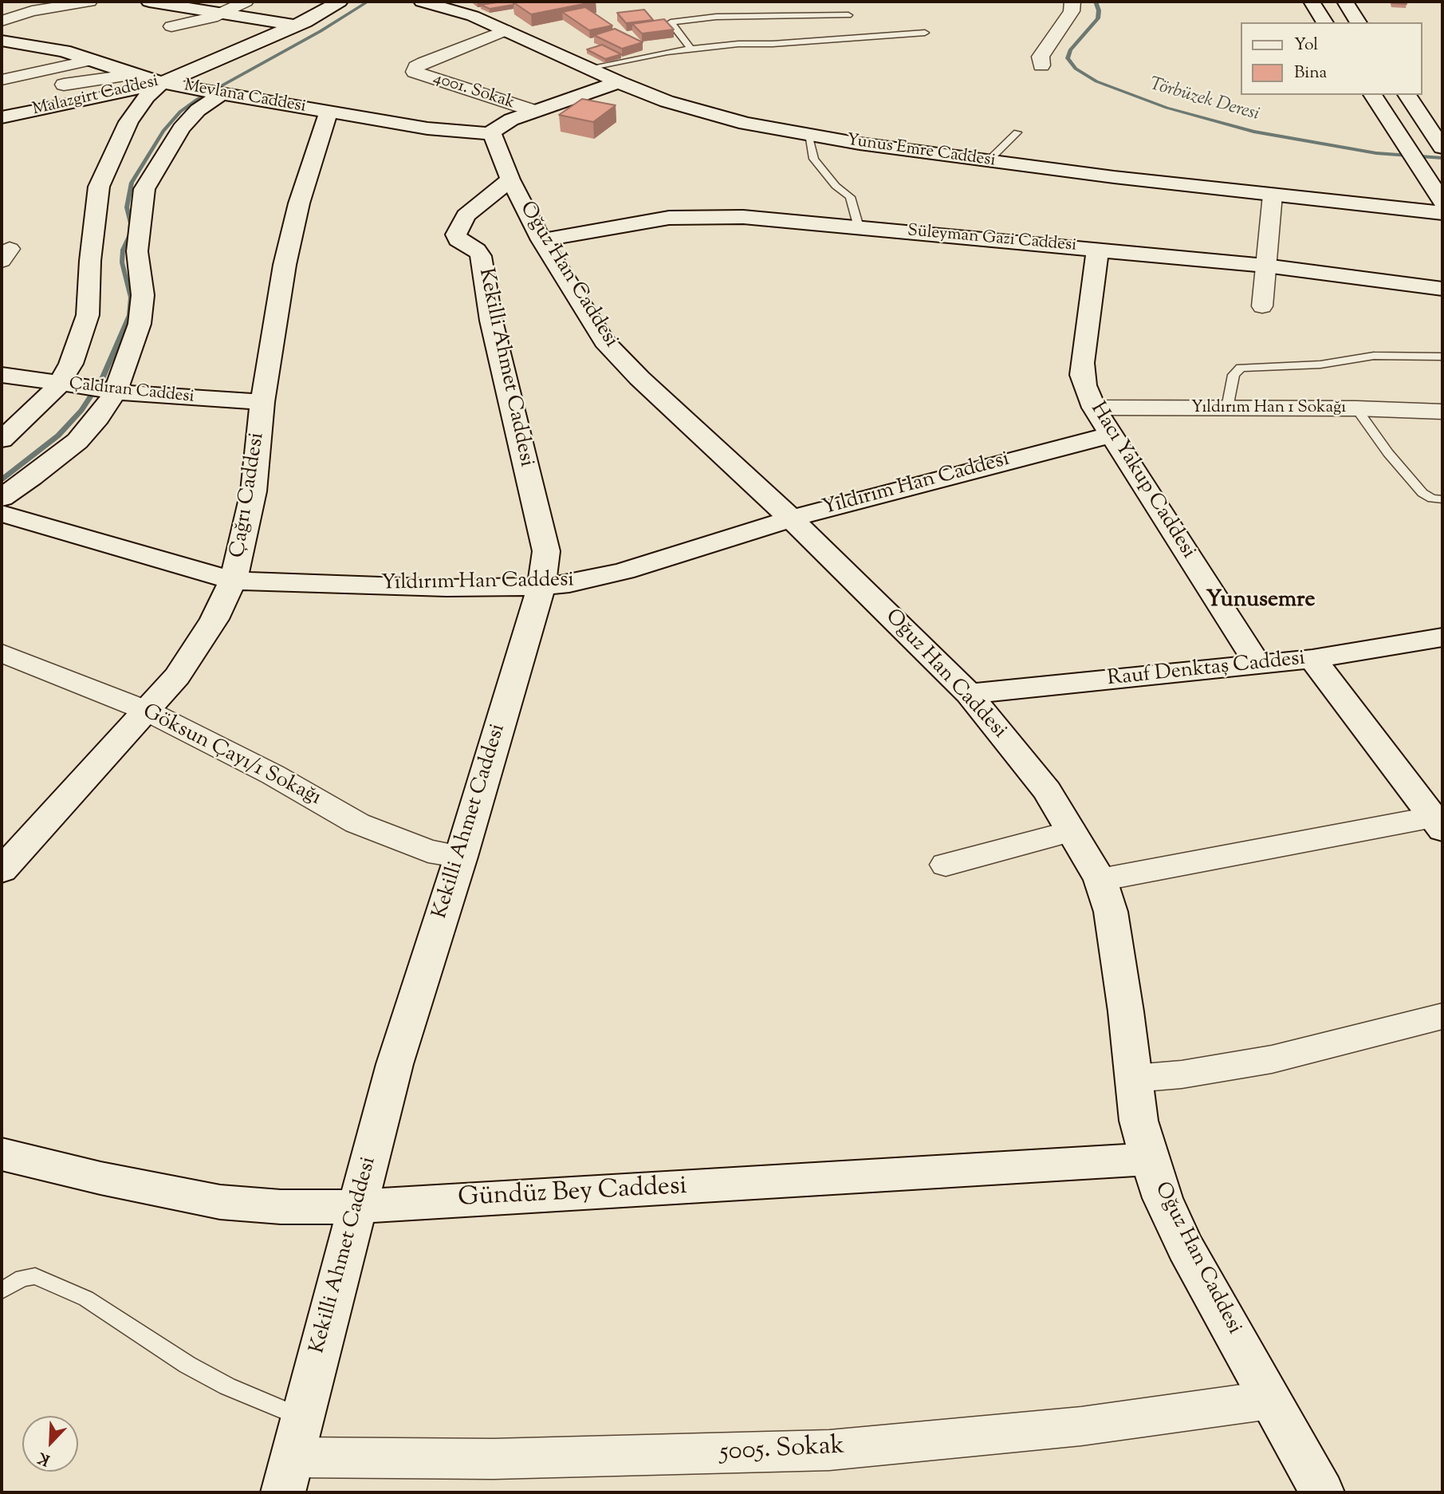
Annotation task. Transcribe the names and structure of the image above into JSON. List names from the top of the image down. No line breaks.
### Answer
{"streets":{"street":["4001. Sokak","Malazgirt Caddesi","Mevlana Caddesi","Yunus Emre Caddesi","Süleyman Gazi Caddesi","Oğuz Han Caddesi","Kekilli Ahmet Caddesi","Çaldıran Caddesi","Yıldırım Han 1 Sokağı","Hacı Yakup Caddesi","Yıldırım Han Caddesi","Çağrı Caddesi","Rauf Denktaş Caddesi","Göksun Çayı/1 Sokağı","Gündüz Bey Caddesi","5005. Sokak"]},"crossings":[["4001. Sokak","Yunus Emre Caddesi"],["Malazgirt Caddesi","Mevlana Caddesi"],["Mevlana Caddesi","Oğuz Han Caddesi"],["Mevlana Caddesi","Çağrı Caddesi"],["Süleyman Gazi Caddesi","Oğuz Han Caddesi"],["Süleyman Gazi Caddesi","Hacı Yakup Caddesi"],["Oğuz Han Caddesi","Kekilli Ahmet Caddesi"],["Oğuz Han Caddesi","Yıldırım Han Caddesi"],["Oğuz Han Caddesi","Rauf Denktaş Caddesi"],["Oğuz Han Caddesi","Gündüz Bey Caddesi"],["Oğuz Han Caddesi","5005. Sokak"],["Kekilli Ahmet Caddesi","Yıldırım Han Caddesi"],["Kekilli Ahmet Caddesi","Göksun Çayı/1 Sokağı"],["Kekilli Ahmet Caddesi","Gündüz Bey Caddesi"],["Kekilli Ahmet Caddesi","5005. Sokak"],["Çaldıran Caddesi","Çağrı Caddesi"],["Yıldırım Han 1 Sokağı","Hacı Yakup Caddesi"],["Hacı Yakup Caddesi","Yıldırım Han Caddesi"],["Hacı Yakup Caddesi","Rauf Denktaş Caddesi"],["Yıldırım Han Caddesi","Çağrı Caddesi"],["Çağrı Caddesi","Göksun Çayı/1 Sokağı"]],"districts":["Yunusemre"],"water":["Törbüzek Deresi"],"legend":["Yol","Bina"],"north":"bottom left"}
